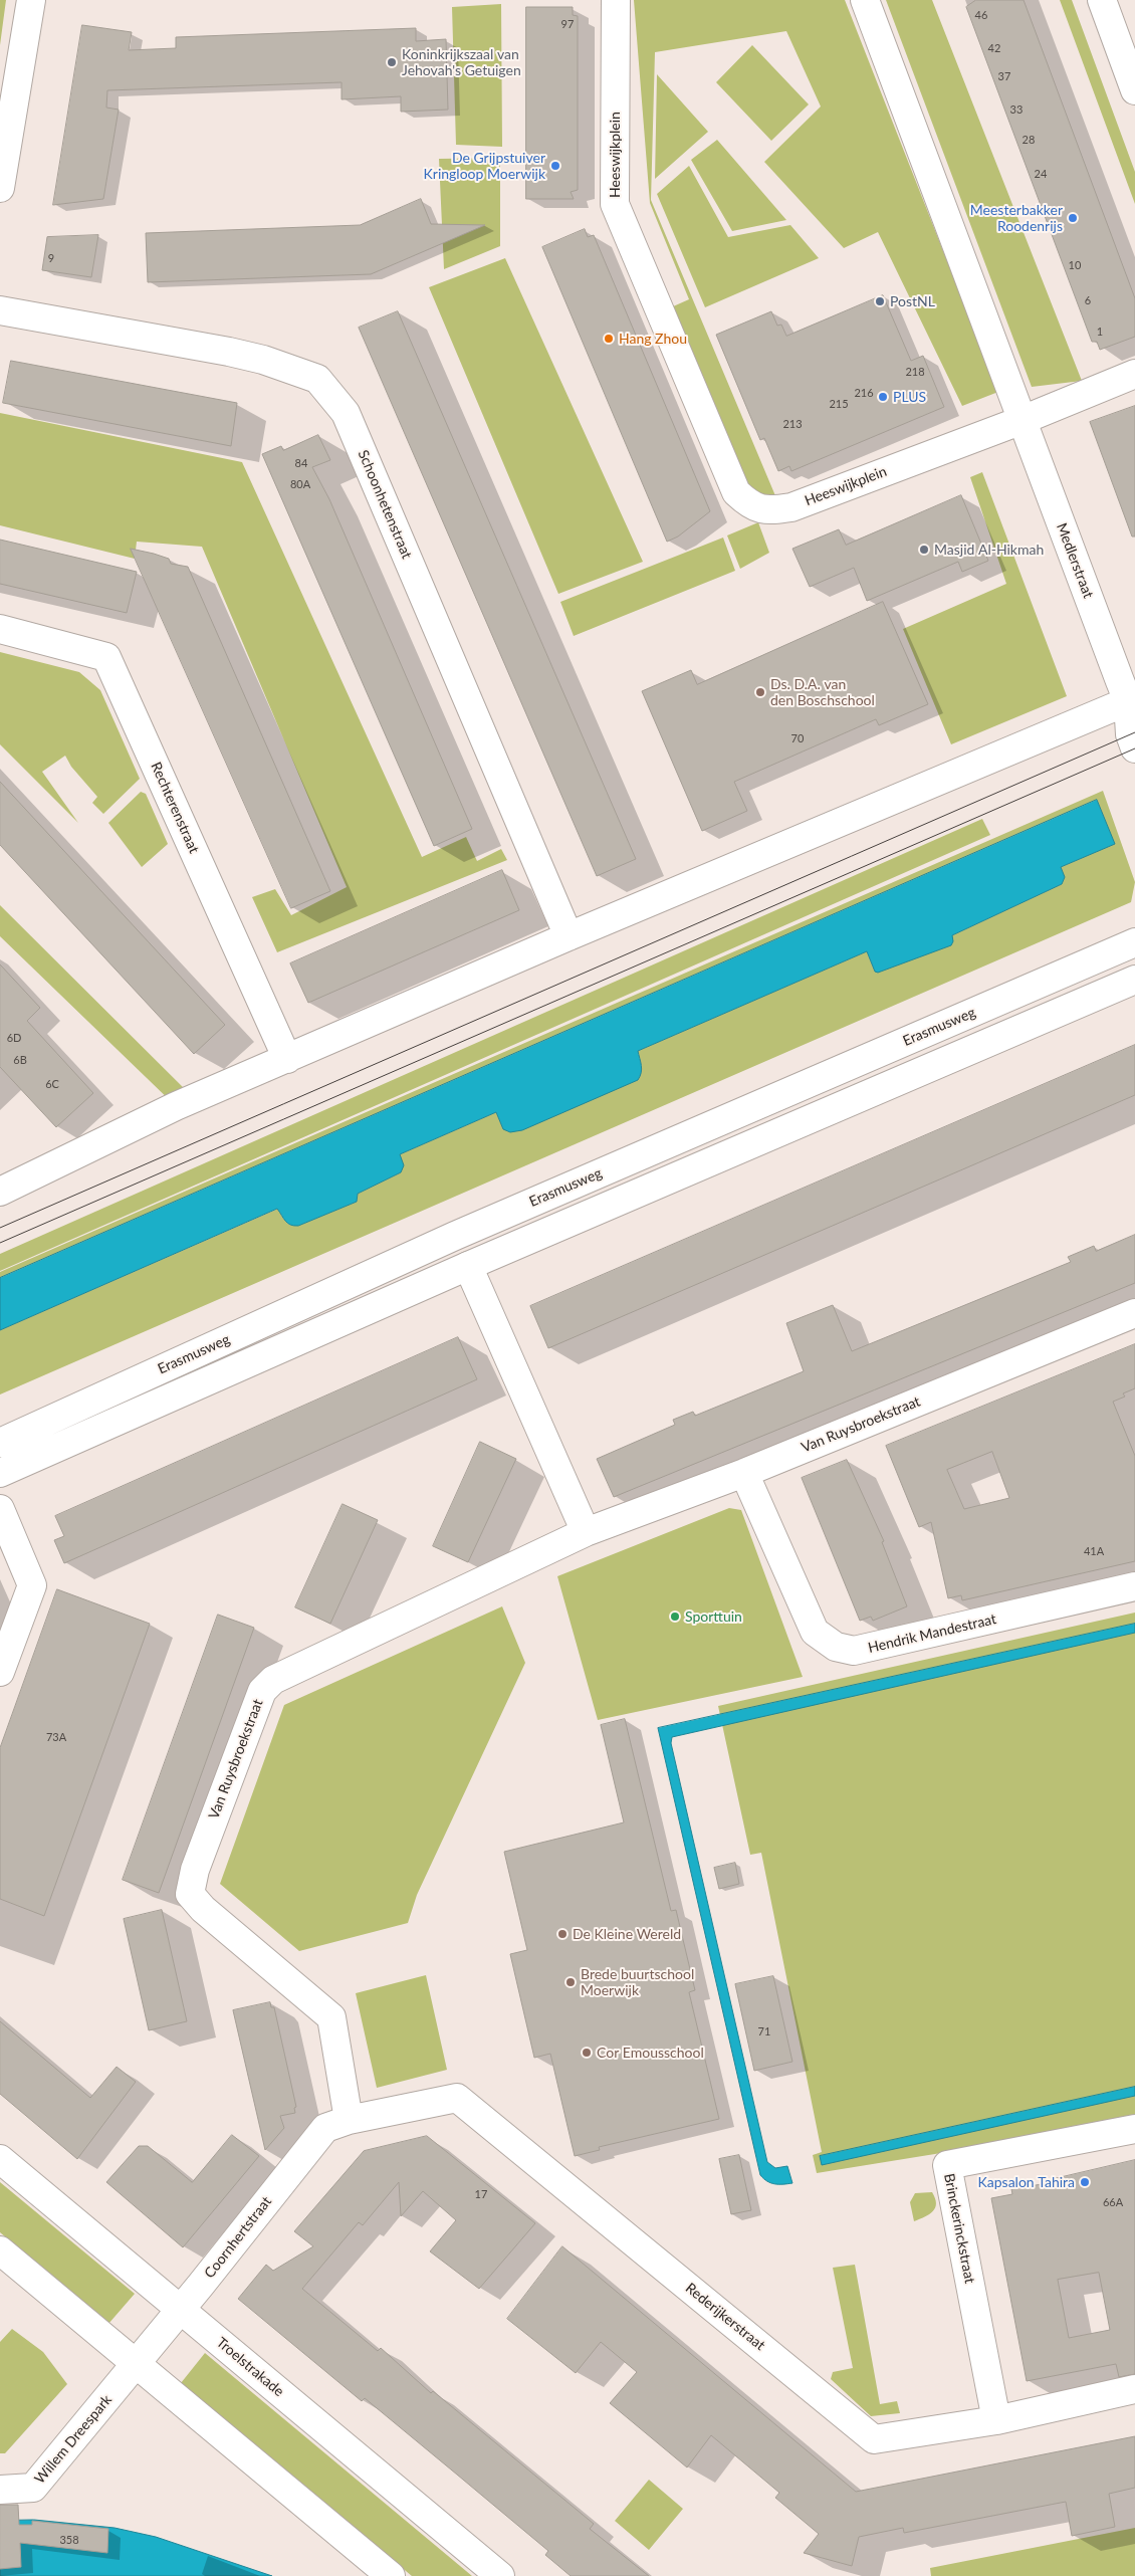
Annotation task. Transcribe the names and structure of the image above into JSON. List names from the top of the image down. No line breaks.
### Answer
{"streets":{"street":["Heeswijkplein","Schoonhetenstraat","Medlerstraat","Rechterenstraat","Erasmusweg","Van Ruysbroekstraat","Hendrik Mandestraat","Brinckerinckstraat","Coornhertstraat","Rederijkerstraat","Troelstrakade","Willem Dreespark"]},"crossings":[["Heeswijkplein","Medlerstraat"],["Van Ruysbroekstraat","Hendrik Mandestraat"],["Van Ruysbroekstraat","Coornhertstraat"],["Van Ruysbroekstraat","Rederijkerstraat"],["Brinckerinckstraat","Rederijkerstraat"],["Coornhertstraat","Rederijkerstraat"],["Coornhertstraat","Troelstrakade"],["Coornhertstraat","Willem Dreespark"]],"places":["Koninkrijkszaal van Jehovah's Getuigen","De Grijpstuiver Kringloop Moerwijk","Meesterbakker Roodenrijs","PostNL","Hang Zhou","PLUS","Masjid Al-Hikmah","Ds. D.A. van den Boschschool","Sporttuin","De Kleine Wereld","Brede buurtschool Moerwijk","Cor Emousschool","Kapsalon Tahira"],"house_numbers":["46","97","42","37","33","28","24","9","10","6","1","218","216","215","213","84","80A","70","6D","6B","6C","41A","73A","71","17","66A","358"]}
